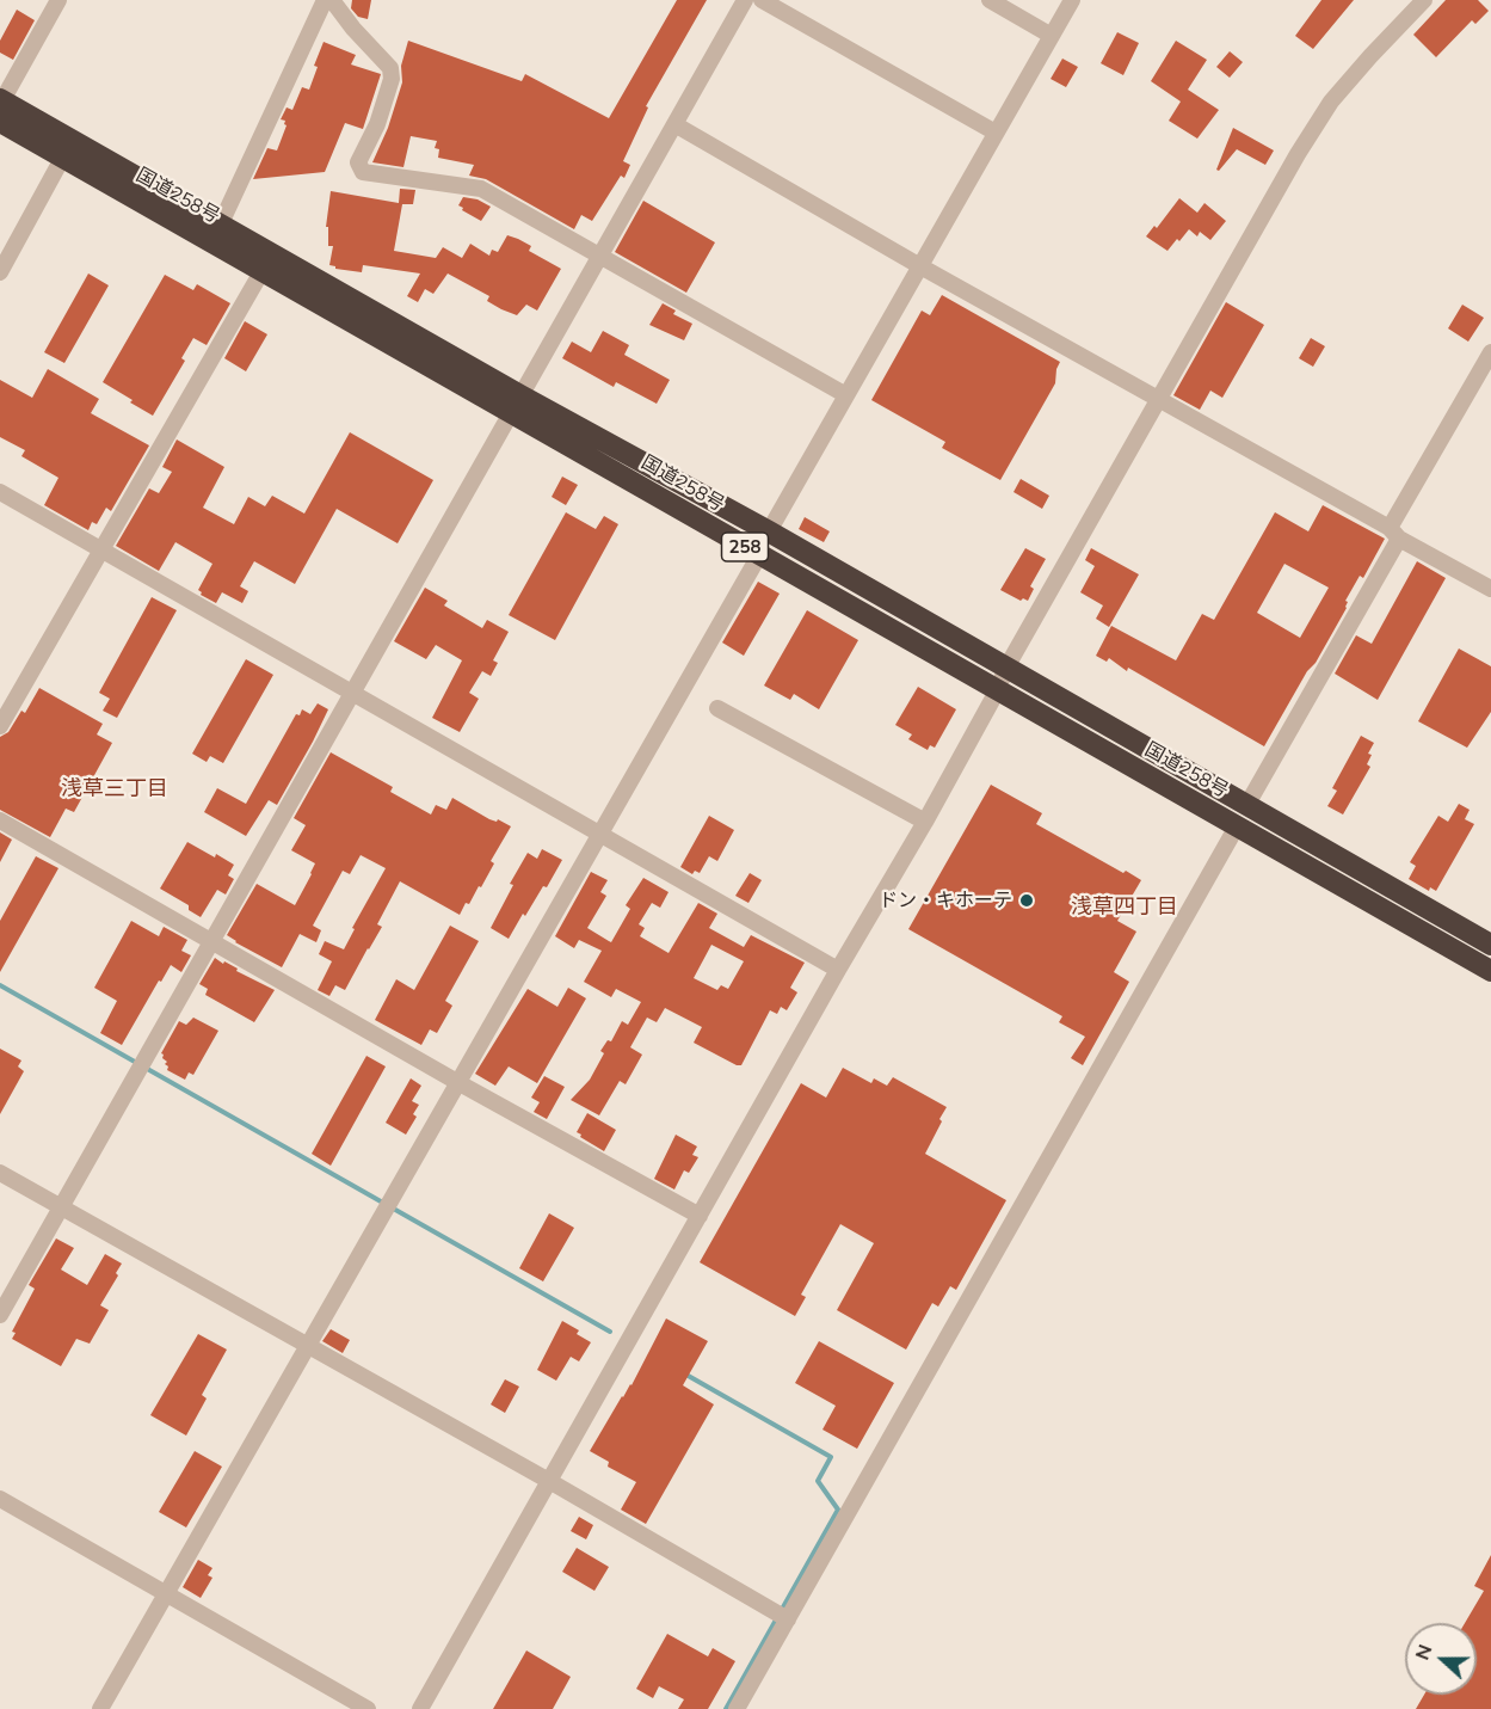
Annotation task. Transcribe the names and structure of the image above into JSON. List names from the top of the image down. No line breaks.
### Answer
{"streets":{"highway":["国道258号","258"]},"districts":["浅草三丁目","浅草四丁目"],"places":["ドン・キホーテ"],"north":"left"}
